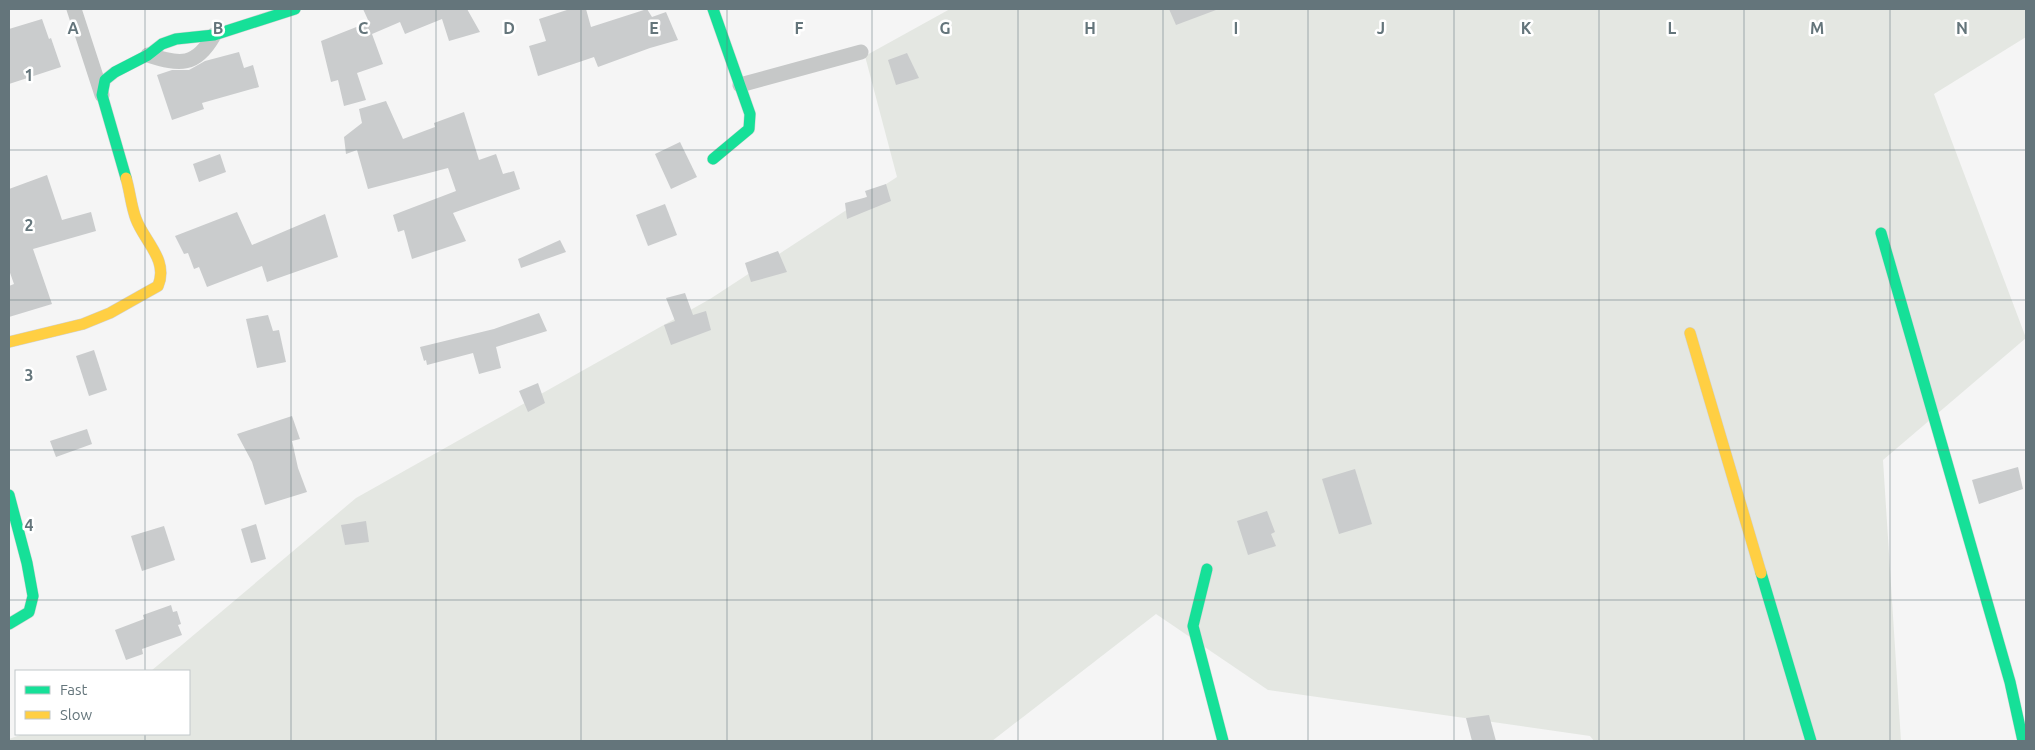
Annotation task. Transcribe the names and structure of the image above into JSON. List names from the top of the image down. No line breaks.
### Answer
{"legend":["Fast","Slow"],"grid":{"columns":["A","B","C","D","E","F","G","H","I","J","K","L","M","N"],"rows":["1","2","3","4"]}}
